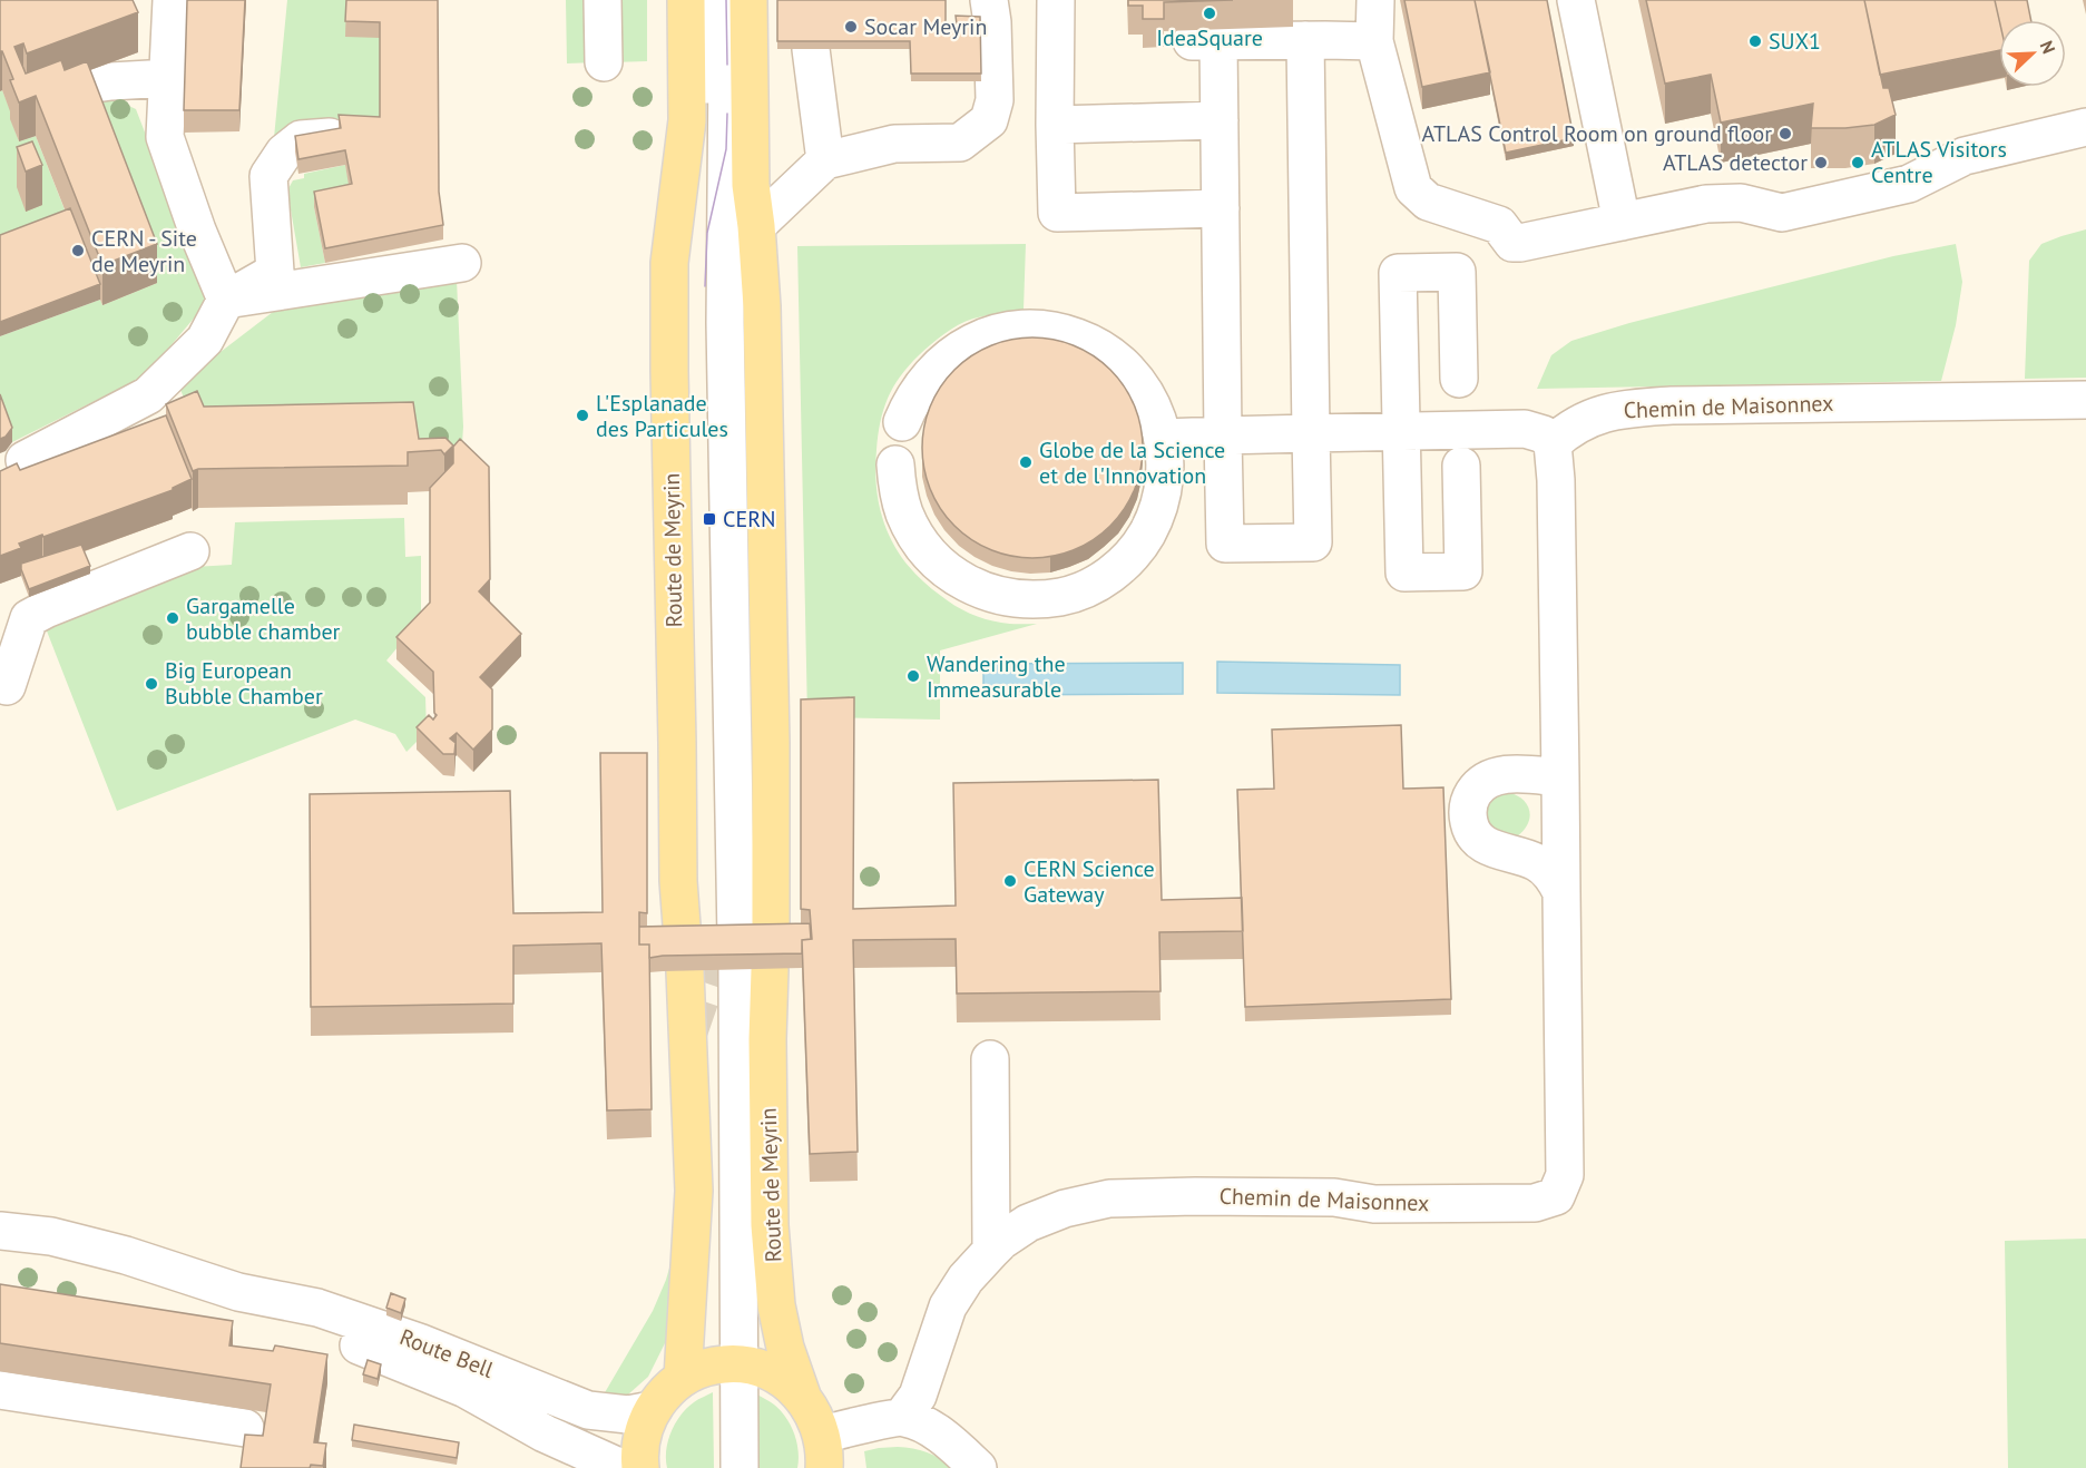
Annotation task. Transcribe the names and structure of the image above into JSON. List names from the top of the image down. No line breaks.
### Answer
{"streets":{"main road":["Route de Meyrin"],"street":["Chemin de Maisonnex","Route Bell"]},"places":{"other":["IdeaSquare","Socar Meyrin","SUX1","ATLAS Control Room on ground floor","ATLAS detector","ATLAS Visitors Centre","CERN - Site de Meyrin","L'Esplanade des Particules","Globe de la Science et de l'Innovation","Gargamelle bubble chamber","Wandering the Immeasurable","Big European Bubble Chamber","CERN Science Gateway"],"transit":["CERN"]},"north":"top right"}
